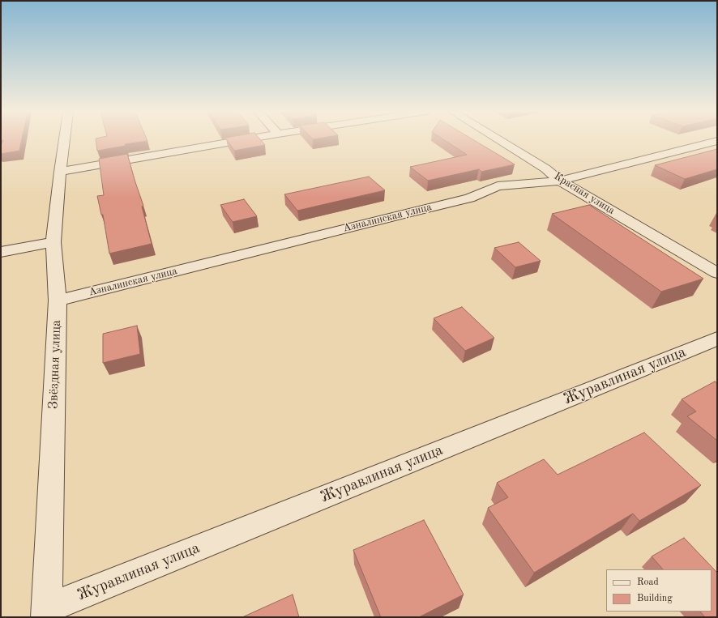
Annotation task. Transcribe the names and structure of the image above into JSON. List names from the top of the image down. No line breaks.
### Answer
{"streets":{"street":["Красная улица","Азналинская улица","Звёздная улица","Журавлиная улица"]},"crossings":[["Красная улица","Азналинская улица"],["Азналинская улица","Звёздная улица"],["Звёздная улица","Журавлиная улица"]],"legend":["Road","Building"]}
